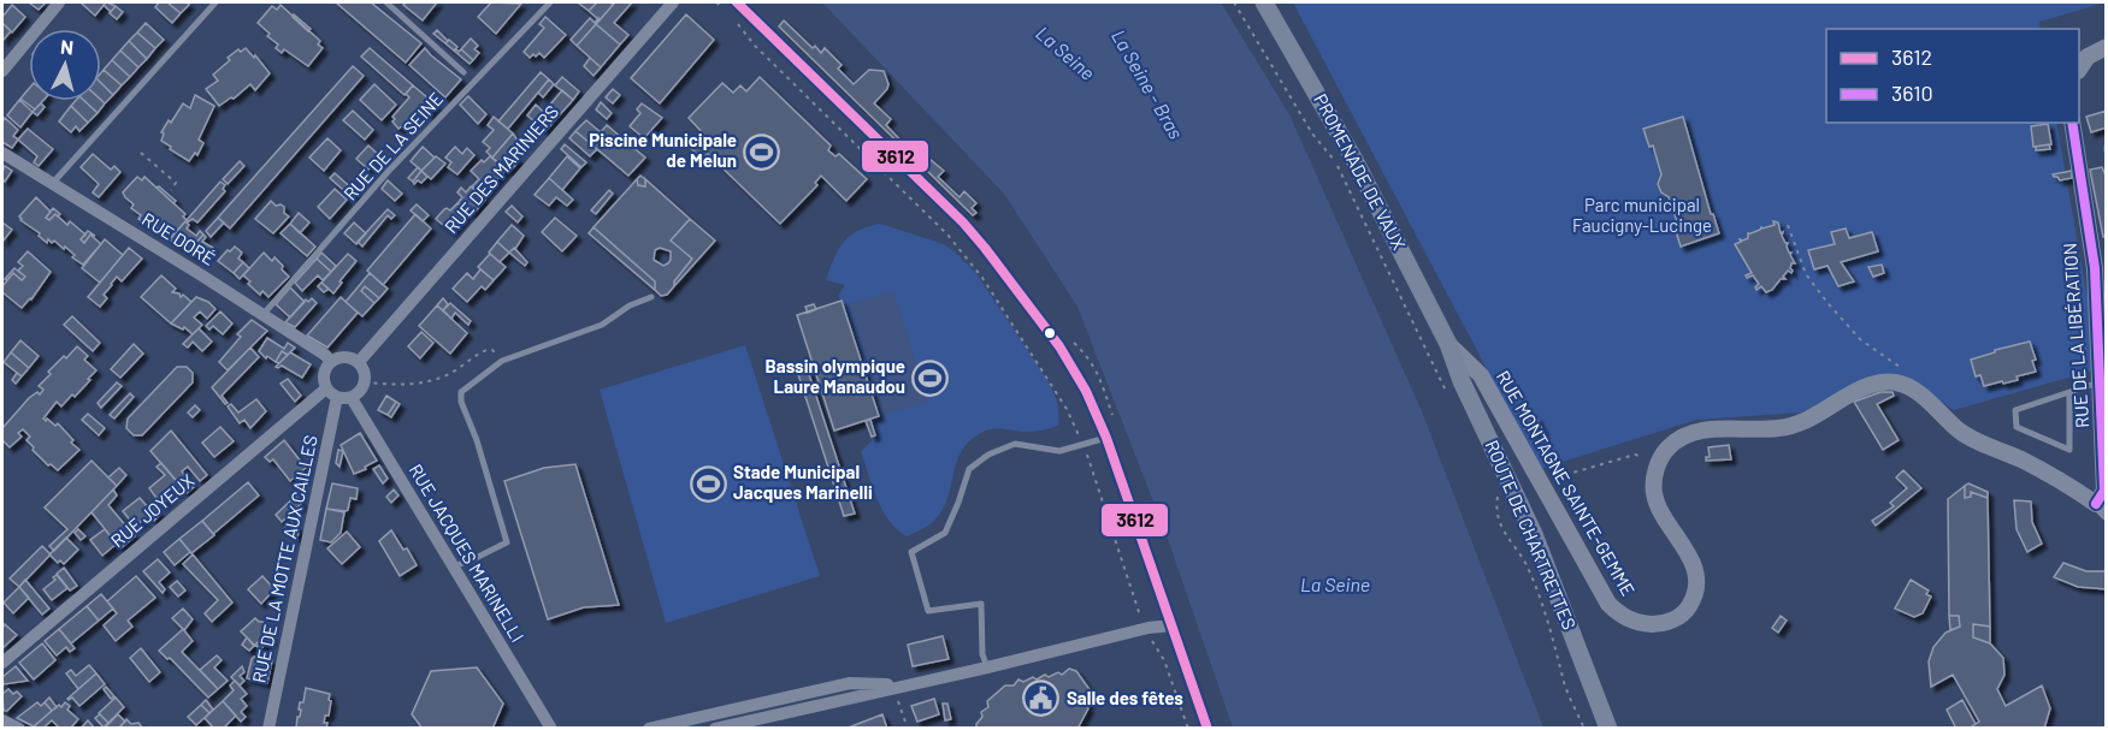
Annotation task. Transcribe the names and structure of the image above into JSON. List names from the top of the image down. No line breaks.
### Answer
{"streets":{"main road":["PROMENADE DE VAUX","ROUTE DE CHARTRETTES"],"street":["RUE DES MARINIERS","RUE DORÉ","RUE DE LA LIBÉRATION","RUE MONTAGNE SAINTE-GEMME","RUE JOYEUX","RUE JACQUES MARINELLI","RUE DE LA MOTTE AUX CAILLES"],"lane":["RUE DE LA SEINE"]},"crossings":[["RUE DE LA SEINE","RUE DORÉ"],["RUE DES MARINIERS","RUE DORÉ"],["RUE DES MARINIERS","RUE JOYEUX"],["RUE DES MARINIERS","RUE JACQUES MARINELLI"],["RUE DES MARINIERS","RUE DE LA MOTTE AUX CAILLES"],["PROMENADE DE VAUX","RUE MONTAGNE SAINTE-GEMME"],["PROMENADE DE VAUX","ROUTE DE CHARTRETTES"],["RUE DORÉ","RUE JOYEUX"],["RUE DORÉ","RUE JACQUES MARINELLI"],["RUE DORÉ","RUE DE LA MOTTE AUX CAILLES"],["RUE DE LA LIBÉRATION","RUE MONTAGNE SAINTE-GEMME"],["RUE MONTAGNE SAINTE-GEMME","ROUTE DE CHARTRETTES"],["RUE JOYEUX","RUE JACQUES MARINELLI"],["RUE JOYEUX","RUE DE LA MOTTE AUX CAILLES"],["RUE JACQUES MARINELLI","RUE DE LA MOTTE AUX CAILLES"]],"water":["La Seine","La Seine - Bras"],"parks":["Parc municipal Faucigny-Lucinge"],"places":{"sports":["Piscine Municipale de Melun","Bassin olympique Laure Manaudou","Stade Municipal Jacques Marinelli"],"public building":["Salle des fêtes"]},"lines":["transit line 3612","transit line 3610"],"legend":["3612","3610"],"north":"top"}
